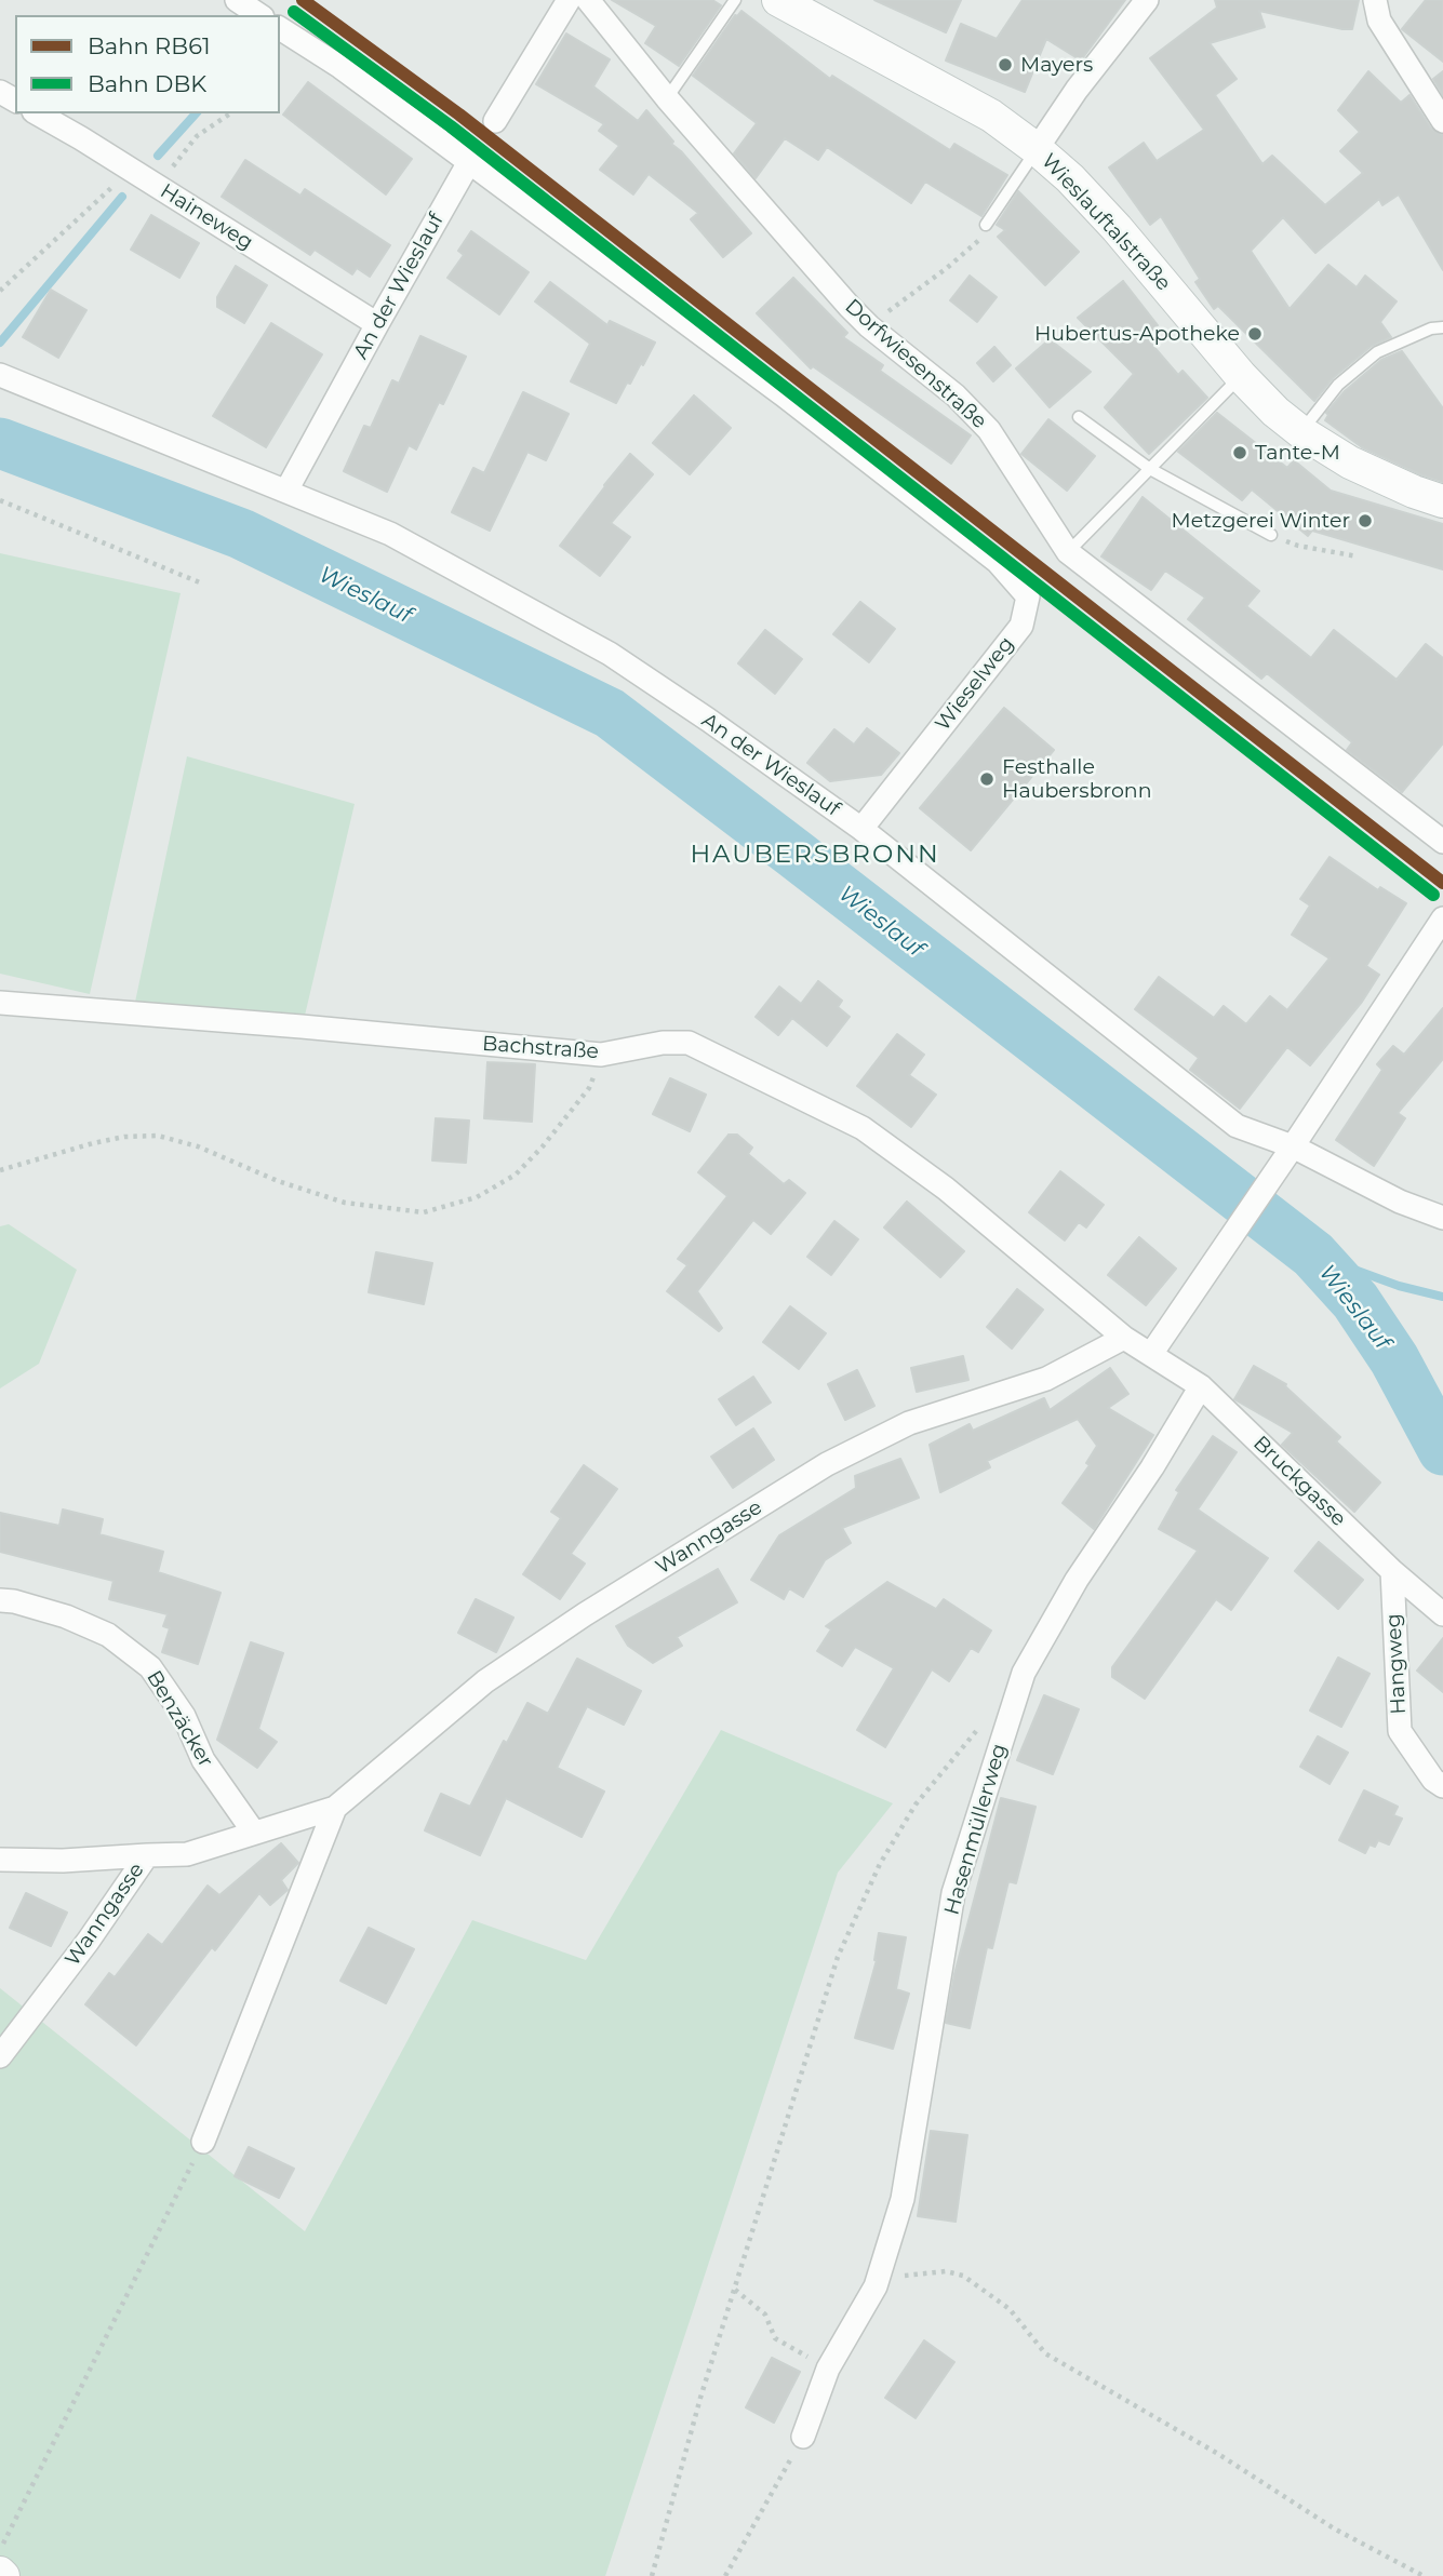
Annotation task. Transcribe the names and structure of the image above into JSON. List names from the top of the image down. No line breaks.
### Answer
{"streets":{"street":["Haineweg","Wieslauftalstraße","An der Wieslauf","Dorfwiesenstraße","Wieselweg","Bachstraße","Bruckgasse","Wanngasse","Hangweg","Benzäcker","Hasenmüllerweg"]},"crossings":[["Haineweg","An der Wieslauf"],["An der Wieslauf","Wieselweg"],["Bachstraße","Bruckgasse"],["Bachstraße","Wanngasse"],["Bruckgasse","Wanngasse"],["Bruckgasse","Hangweg"],["Bruckgasse","Hasenmüllerweg"],["Wanngasse","Benzäcker"]],"districts":["HAUBERSBRONN"],"water":["Wieslauf"],"places":["Mayers","Hubertus-Apotheke","Tante-M","Metzgerei Winter","Festhalle Haubersbronn"],"lines":["rail line RB61","rail line DBK"],"legend":["Bahn RB61","Bahn DBK"]}
